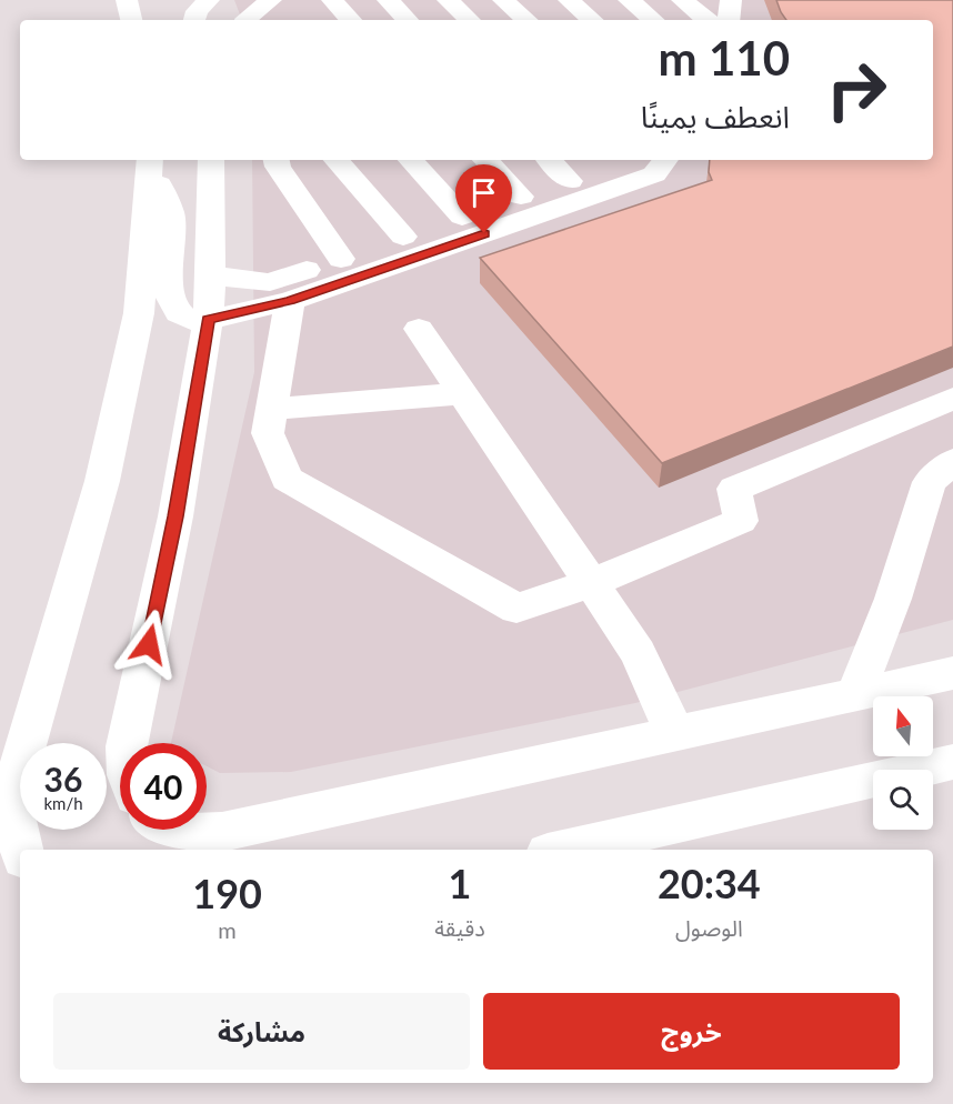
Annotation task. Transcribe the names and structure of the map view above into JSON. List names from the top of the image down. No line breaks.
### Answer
{"north":"top","page":{"turn":["110 m","انعطف يمينًا"],"speed":"36 km/h","limit":"40","eta":["20:34","الوصول","1","دقيقة","190","m"],"buttons":["خروج","مشاركة"]}}
